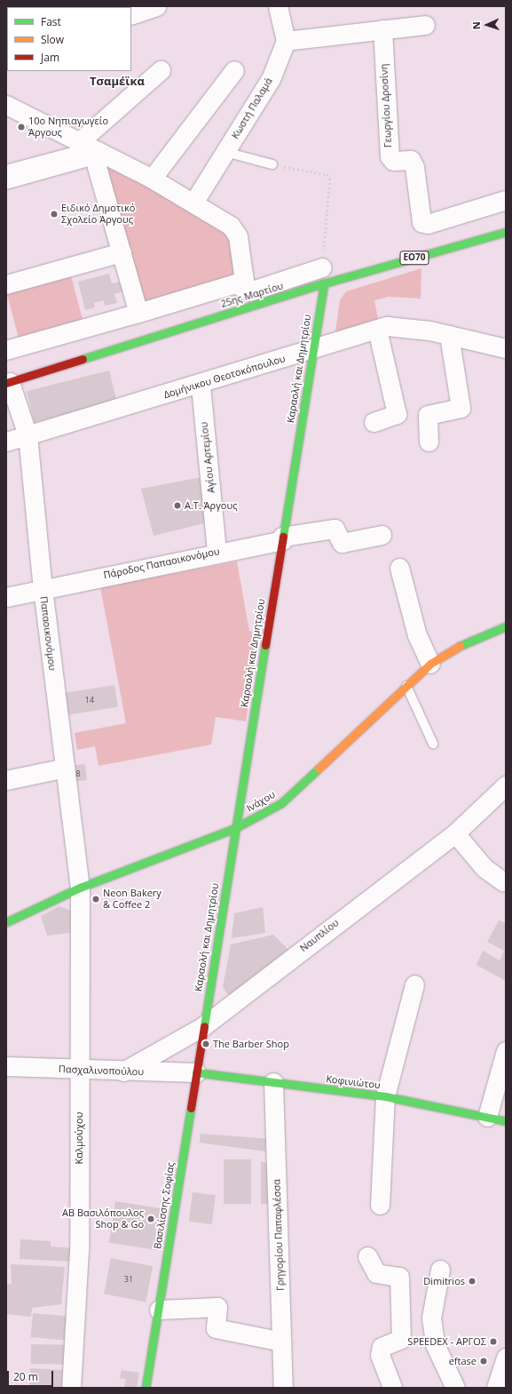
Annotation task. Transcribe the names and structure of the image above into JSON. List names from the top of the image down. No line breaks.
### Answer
{"streets":{"main road":["ΕΟ70","25ης Μαρτίου","Καραολή και Δημητρίου","Ινάχου","Κοφινιώτου","Βασιλίσσης Σοφίας"],"street":["Γεωργίου Δροσίνη","Κωστή Παλαμά","Δομήνικου Θεοτοκόπουλου","Αγίου Αρτεμίου","Πάροδος Παπαοικονόμου","Παπαοικονόμου","Ναυπλίου","Πασχαλινοπούλου","Καλμούχου","Γρηγορίου Παπαφλέσσα"]},"crossings":[["25ης Μαρτίου","Καραολή και Δημητρίου"],["25ης Μαρτίου","Παπαοικονόμου"],["Καραολή και Δημητρίου","Δομήνικου Θεοτοκόπουλου"],["Καραολή και Δημητρίου","Πάροδος Παπαοικονόμου"],["Καραολή και Δημητρίου","Ινάχου"],["Καραολή και Δημητρίου","Ναυπλίου"],["Καραολή και Δημητρίου","Βασιλίσσης Σοφίας"],["Δομήνικου Θεοτοκόπουλου","Αγίου Αρτεμίου"],["Δομήνικου Θεοτοκόπουλου","Παπαοικονόμου"],["Αγίου Αρτεμίου","Πάροδος Παπαοικονόμου"],["Πάροδος Παπαοικονόμου","Παπαοικονόμου"],["Παπαοικονόμου","Ινάχου"],["Παπαοικονόμου","Καλμούχου"],["Ινάχου","Καλμούχου"],["Ναυπλίου","Πασχαλινοπούλου"],["Ναυπλίου","Βασιλίσσης Σοφίας"],["Πασχαλινοπούλου","Κοφινιώτου"],["Πασχαλινοπούλου","Καλμούχου"],["Πασχαλινοπούλου","Βασιλίσσης Σοφίας"],["Κοφινιώτου","Βασιλίσσης Σοφίας"],["Κοφινιώτου","Γρηγορίου Παπαφλέσσα"]],"districts":["Τσαμέϊκα"],"places":["10ο Νηπιαγωγείο Άργους","Ειδικό Δημοτικό Σχολείο Άργους","Α.Τ. Άργους","Neon Bakery & Coffee 2","The Barber Shop","ΑΒ Βασιλόπουλος Shop & Go","Dimitrios","SPEEDEX - ΑΡΓΟΣ","eftase"],"house_numbers":["14","8","31"],"legend":["Fast","Slow","Jam"],"scale_bar":"20 m","north":"left"}
